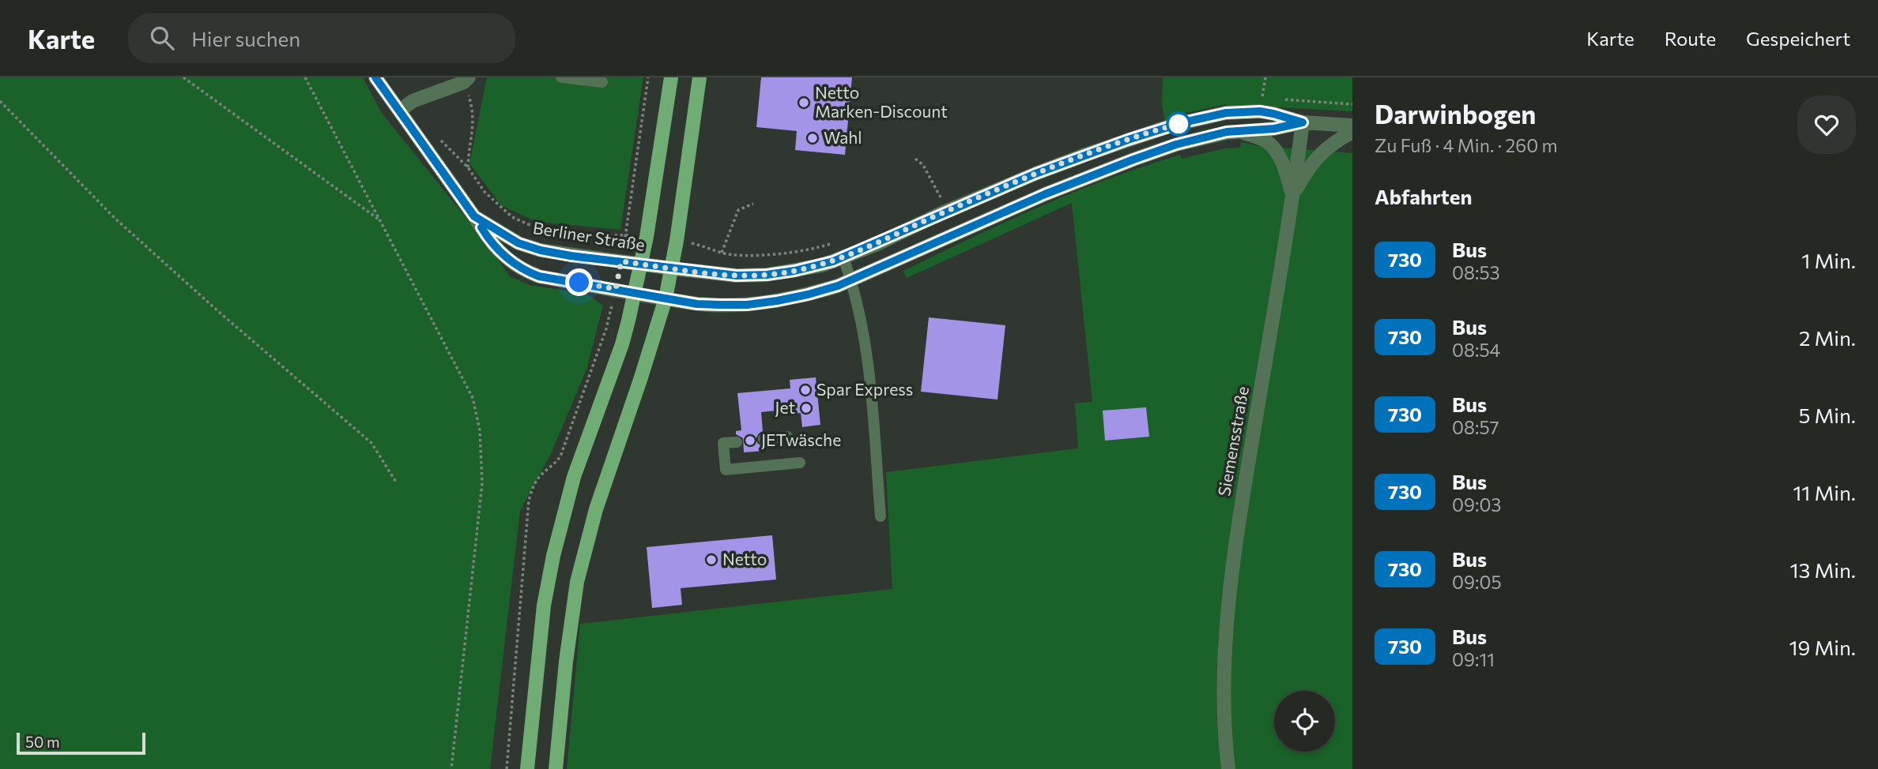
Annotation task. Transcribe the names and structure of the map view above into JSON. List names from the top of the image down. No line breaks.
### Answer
{"streets":{"street":["Berliner Straße","Siemensstraße"]},"crossings":[["Berliner Straße","Siemensstraße"]],"places":["Netto Marken-Discount","Wahl","Spar Express","Jet","JETwäsche","Netto"],"lines":["bus line 730"],"scale_bar":"50 m","page":{"header":"Karte","search":"Hier suchen","nav":["Karte","Route","Gespeichert"],"heading":[["Darwinbogen","Zu Fuß · 4 Min. · 260 m"],"Abfahrten"],"list":[{"mark":"730","name":"Bus","note":"08:53","value":"1 Min."},{"mark":"730","name":"Bus","note":"08:54","value":"2 Min."},{"mark":"730","name":"Bus","note":"08:57","value":"5 Min."},{"mark":"730","name":"Bus","note":"09:03","value":"11 Min."},{"mark":"730","name":"Bus","note":"09:05","value":"13 Min."},{"mark":"730","name":"Bus","note":"09:11","value":"19 Min."}],"scale":"50 m"}}
